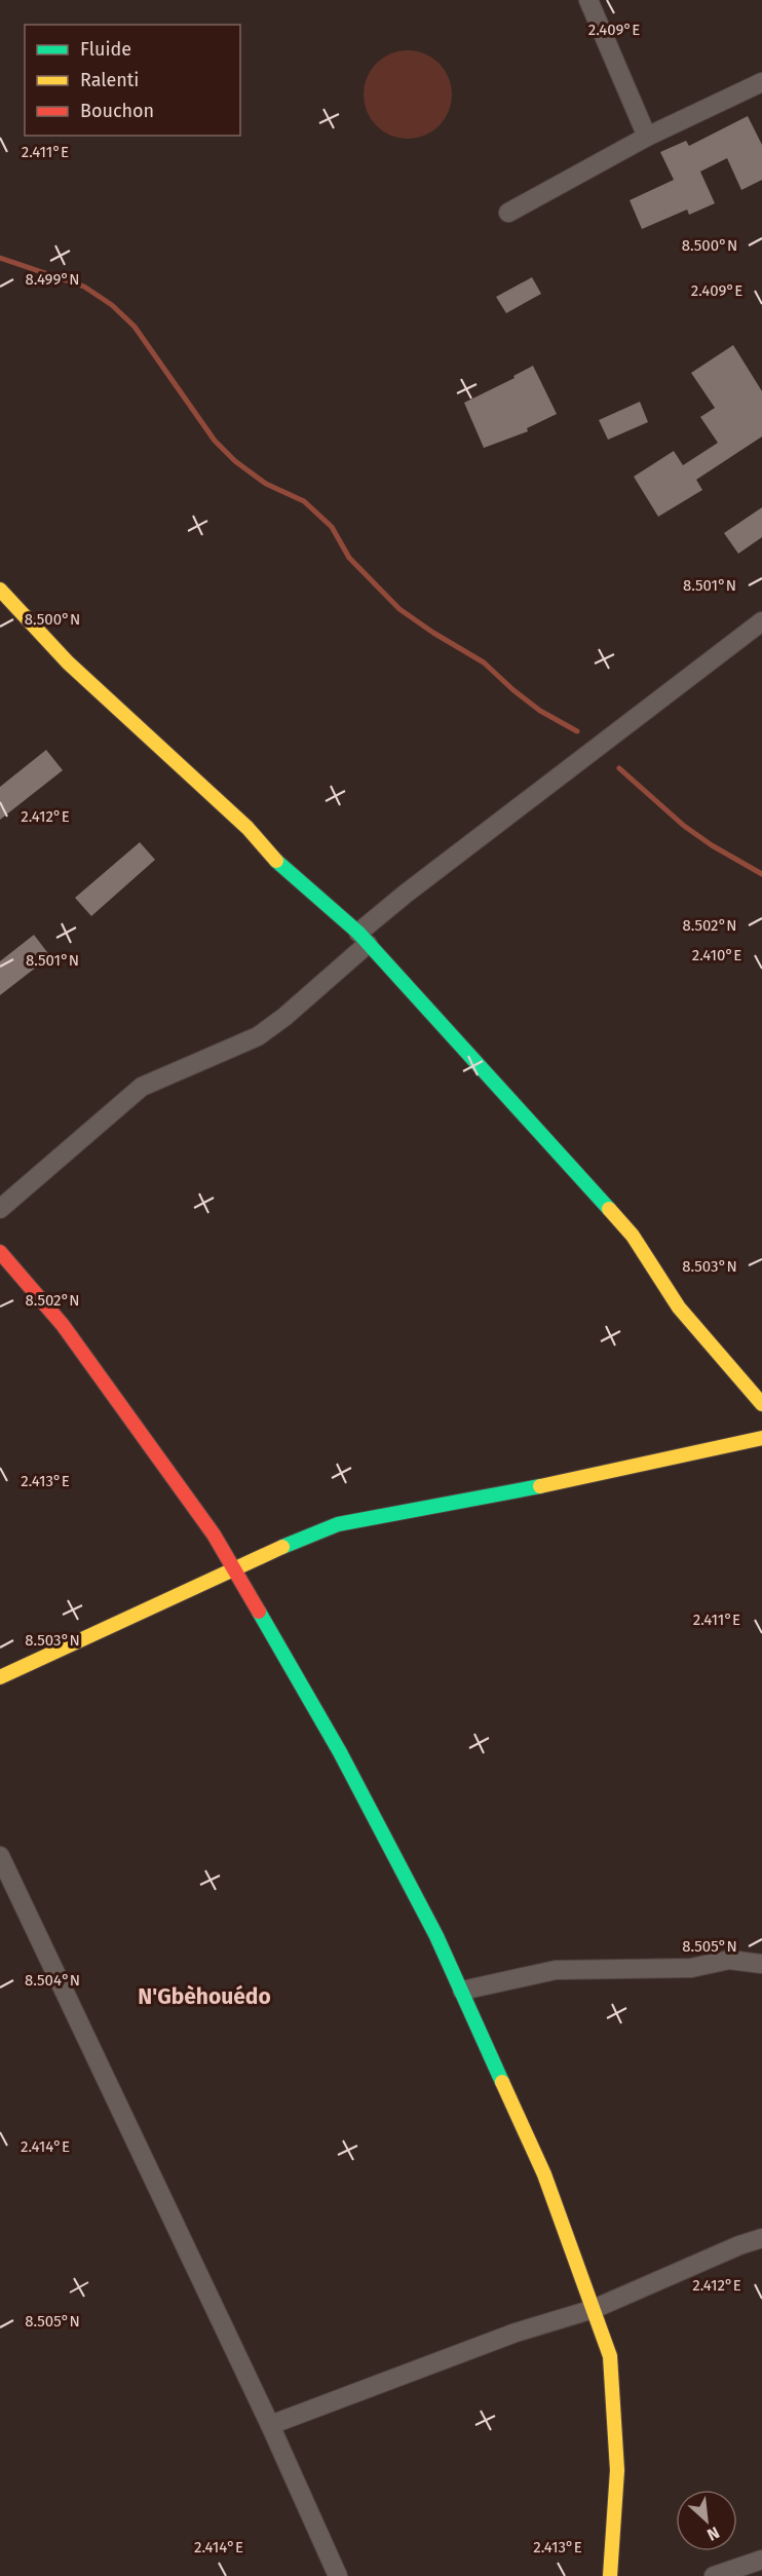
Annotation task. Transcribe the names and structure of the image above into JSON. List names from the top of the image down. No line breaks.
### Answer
{"districts":["N'Gbèhouédo"],"legend":["Fluide","Ralenti","Bouchon"],"north":"bottom right","coordinates":["2.409°E","2.411°E","8.500°N","8.499°N","8.501°N","2.412°E","8.502°N","2.410°E","8.503°N","2.413°E","8.505°N","8.504°N","2.414°E"]}
